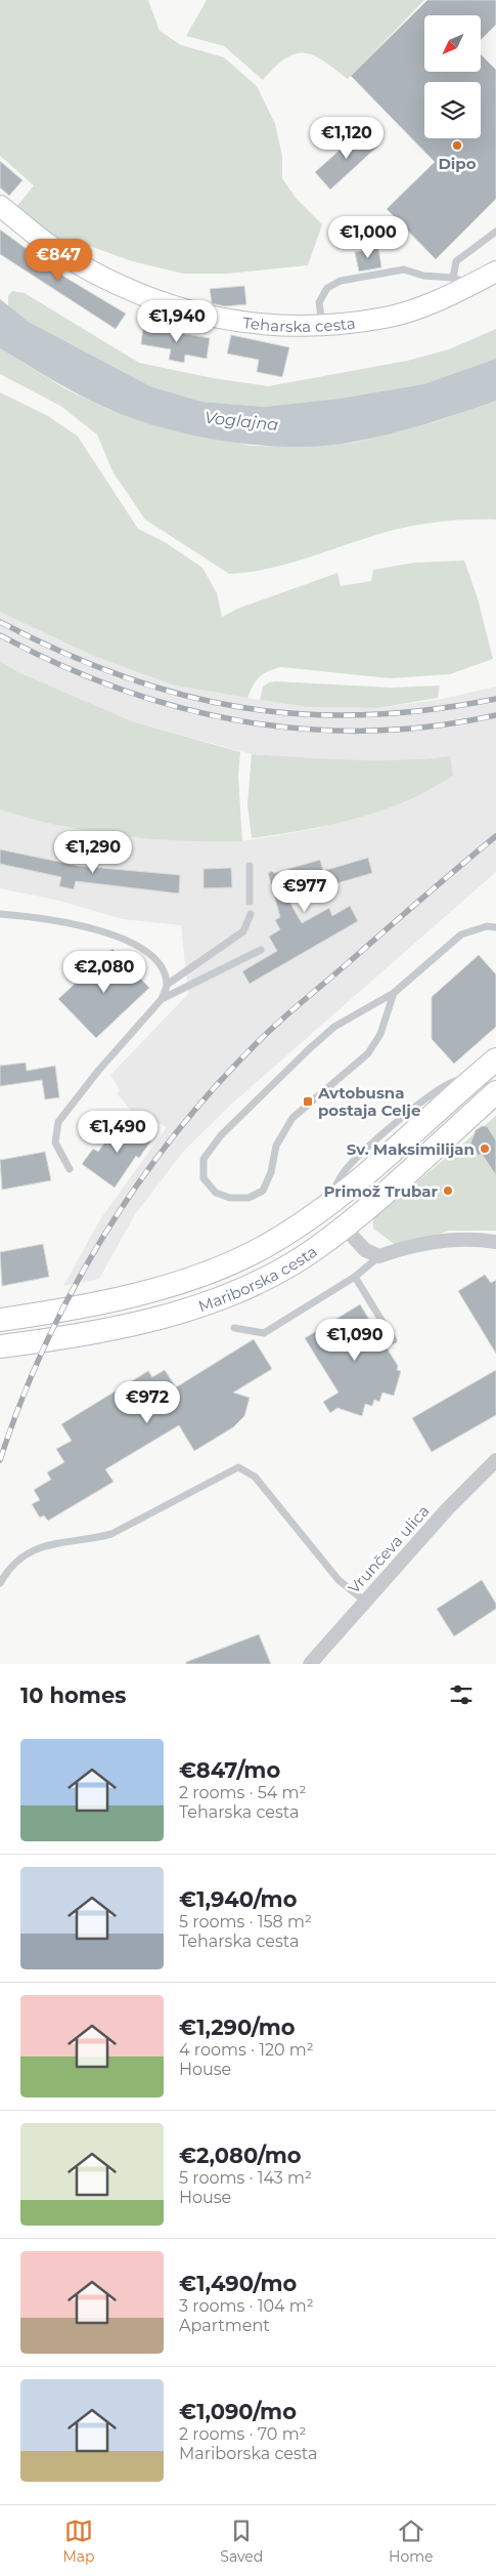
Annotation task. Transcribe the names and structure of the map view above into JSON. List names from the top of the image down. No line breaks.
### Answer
{"streets":{"main road":["Mariborska cesta"],"street":["Teharska cesta","Vrunčeva ulica"]},"water":["Voglajna"],"places":{"other":["Dipo","Sv. Maksimilijan","Primož Trubar"],"transit":["Avtobusna postaja Celje"]},"north":"bottom left","page":{"price":["€1,120","€1,000","€847","€1,940","€1,290","€977","€2,080","€1,490","€1,090","€972"],"heading":"10 homes","list":[{"name":"€847/mo","note":"2 rooms · 54 m² · Teharska cesta"},{"name":"€1,940/mo","note":"5 rooms · 158 m² · Teharska cesta"},{"name":"€1,290/mo","note":"4 rooms · 120 m² · House"},{"name":"€2,080/mo","note":"5 rooms · 143 m² · House"},{"name":"€1,490/mo","note":"3 rooms · 104 m² · Apartment"},{"name":"€1,090/mo","note":"2 rooms · 70 m² · Mariborska cesta"}],"tabs":["Map","Saved","Home"]}}
